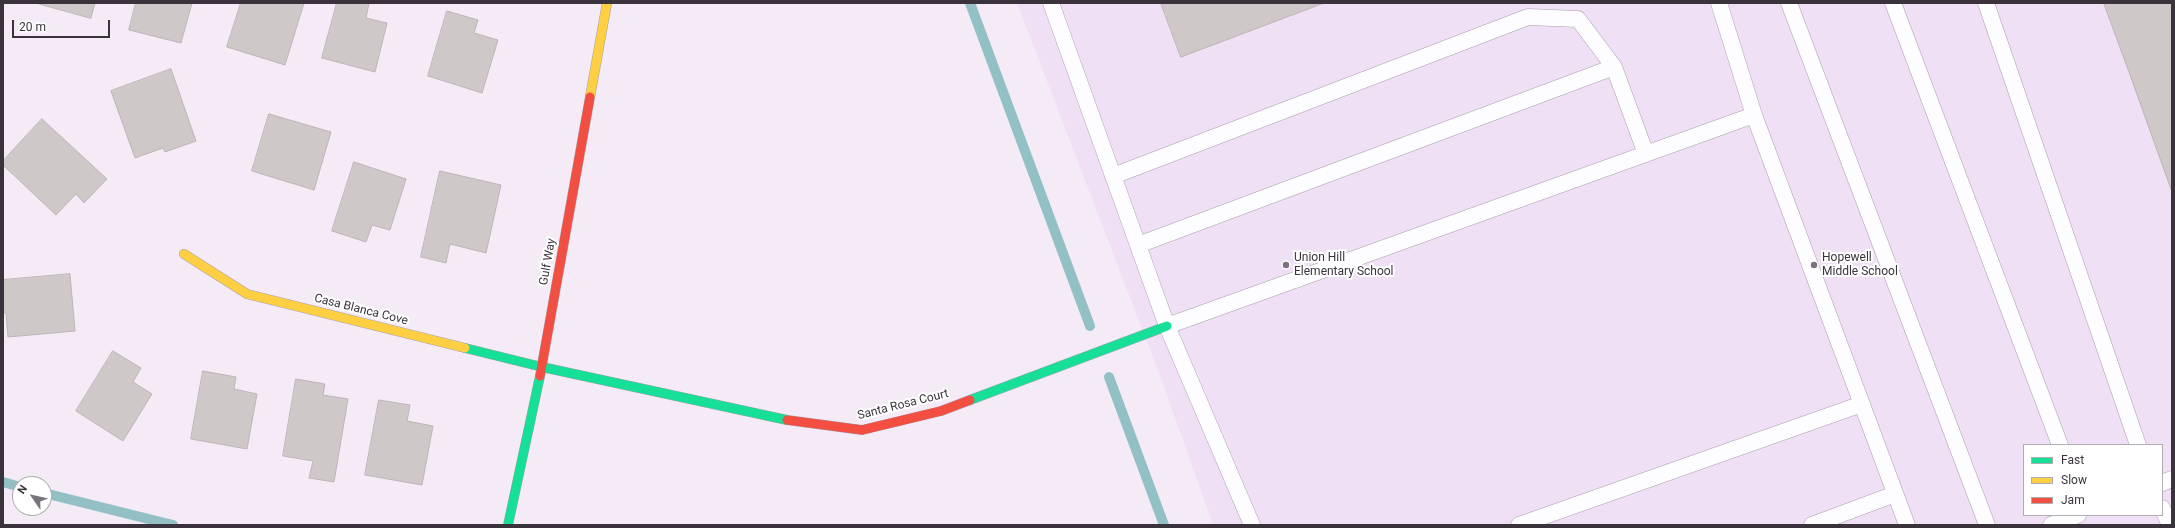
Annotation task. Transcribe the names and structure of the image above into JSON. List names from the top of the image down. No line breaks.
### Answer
{"streets":{"street":["Gulf Way","Casa Blanca Cove","Santa Rosa Court"]},"crossings":[["Gulf Way","Casa Blanca Cove"],["Gulf Way","Santa Rosa Court"],["Casa Blanca Cove","Santa Rosa Court"]],"places":["Union Hill Elementary School","Hopewell Middle School"],"legend":["Fast","Slow","Jam"],"scale_bar":"20 m","north":"top left"}
